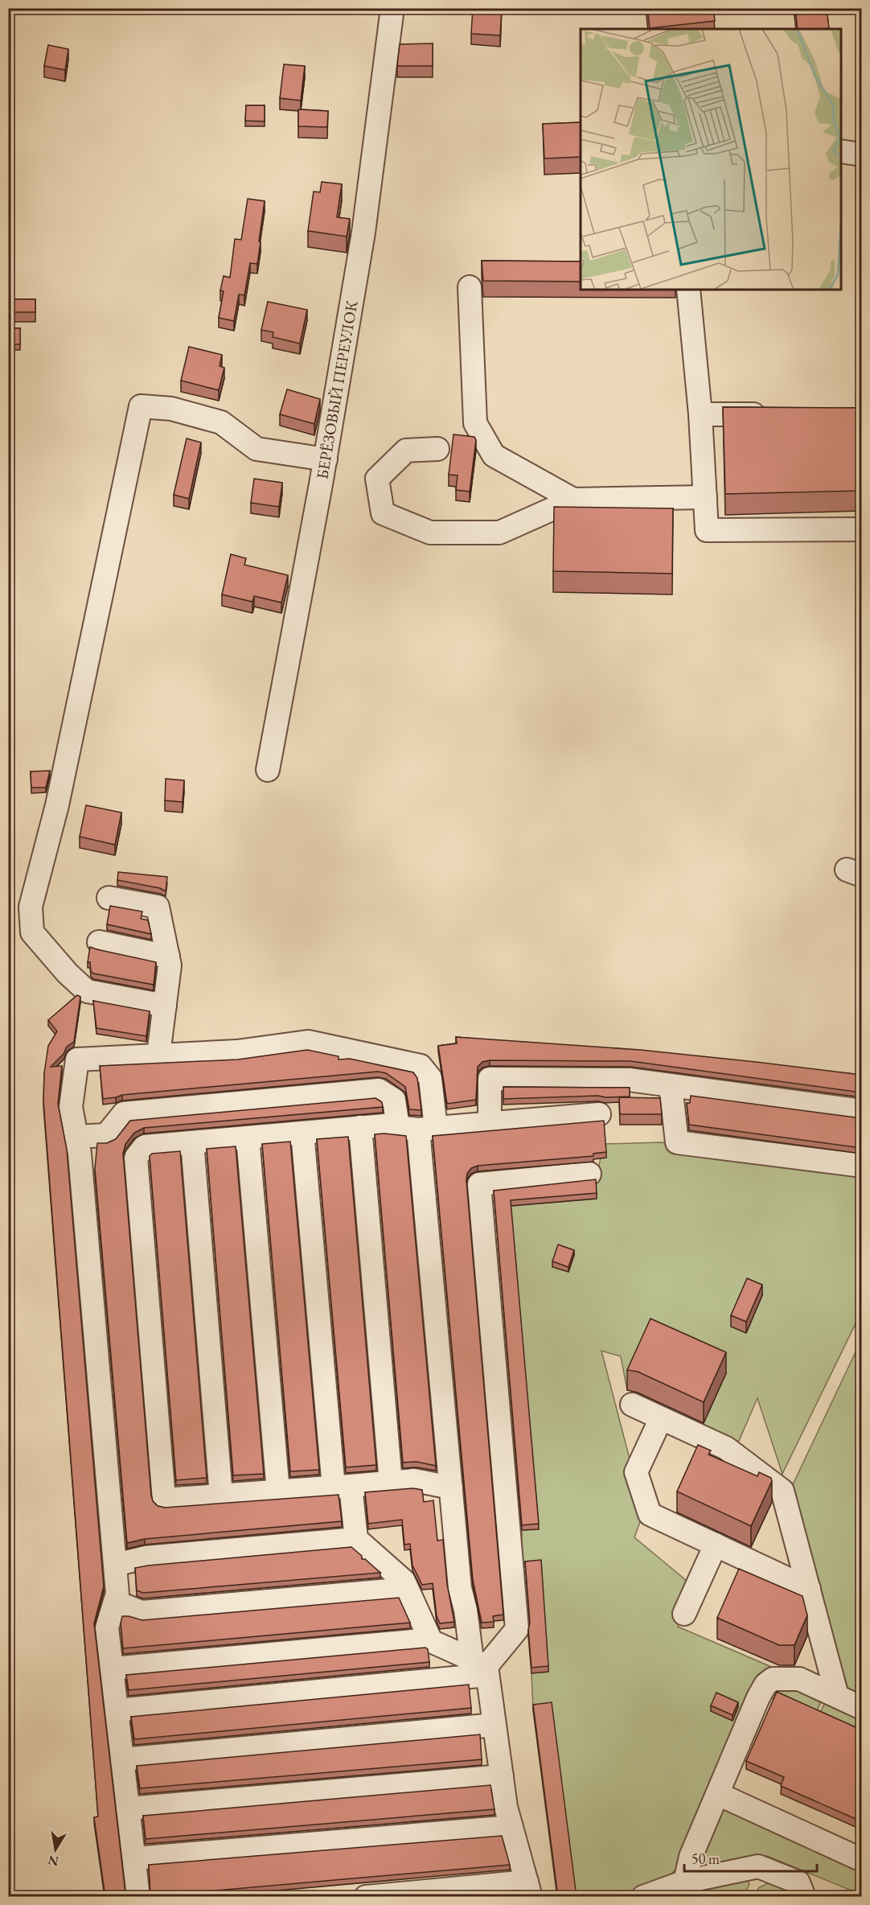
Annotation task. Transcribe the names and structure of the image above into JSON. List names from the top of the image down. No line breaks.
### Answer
{"streets":{"street":["БЕРЁЗОВЫЙ ПЕРЕУЛОК"]},"scale_bar":"50 m","north":"bottom"}
